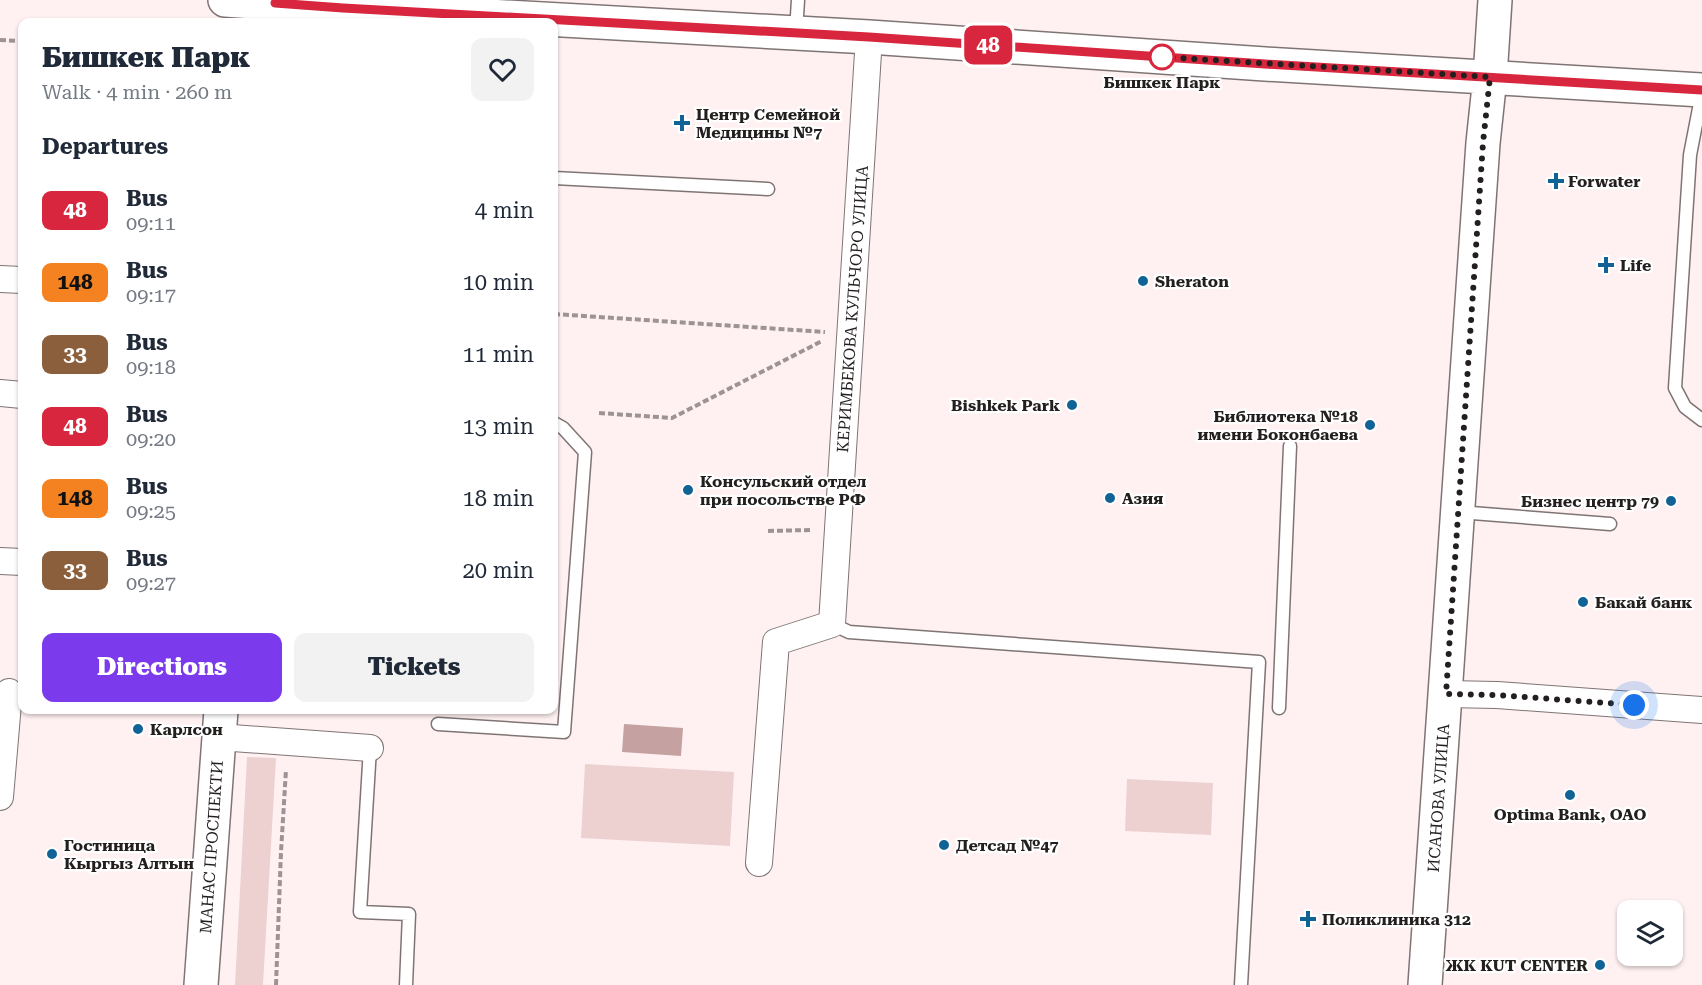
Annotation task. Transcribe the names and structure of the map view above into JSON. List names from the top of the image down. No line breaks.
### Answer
{"streets":{"main road":["ИСАНОВА УЛИЦА","МАНАС ПРОСПЕКТИ"],"street":["КЕРИМБЕКОВА КУЛЬЧОРО УЛИЦА"]},"places":{"other":["Бишкек Парк","Sheraton","Bishkek Park","Библиотека №18 имени Боконбаева","Консульский отдел при посольстве РФ","Азия","Бизнес центр 79","Бакай банк","Карлсон","Optima Bank, ОАО","Детсад №47","Гостиница Кыргыз Алтын","ЖК KUT CENTER"],"health":["Центр Семейной Медицины №7","Forwater","Life","Поликлиника 312"]},"lines":["bus line 48"],"page":{"on_map":"48","heading":[["Бишкек Парк","Walk · 4 min · 260 m"],"Departures"],"list":[{"mark":"48","name":"Bus","note":"09:11","value":"4 min"},{"mark":"148","name":"Bus","note":"09:17","value":"10 min"},{"mark":"33","name":"Bus","note":"09:18","value":"11 min"},{"mark":"48","name":"Bus","note":"09:20","value":"13 min"},{"mark":"148","name":"Bus","note":"09:25","value":"18 min"},{"mark":"33","name":"Bus","note":"09:27","value":"20 min"}],"buttons":["Directions","Tickets"]}}
